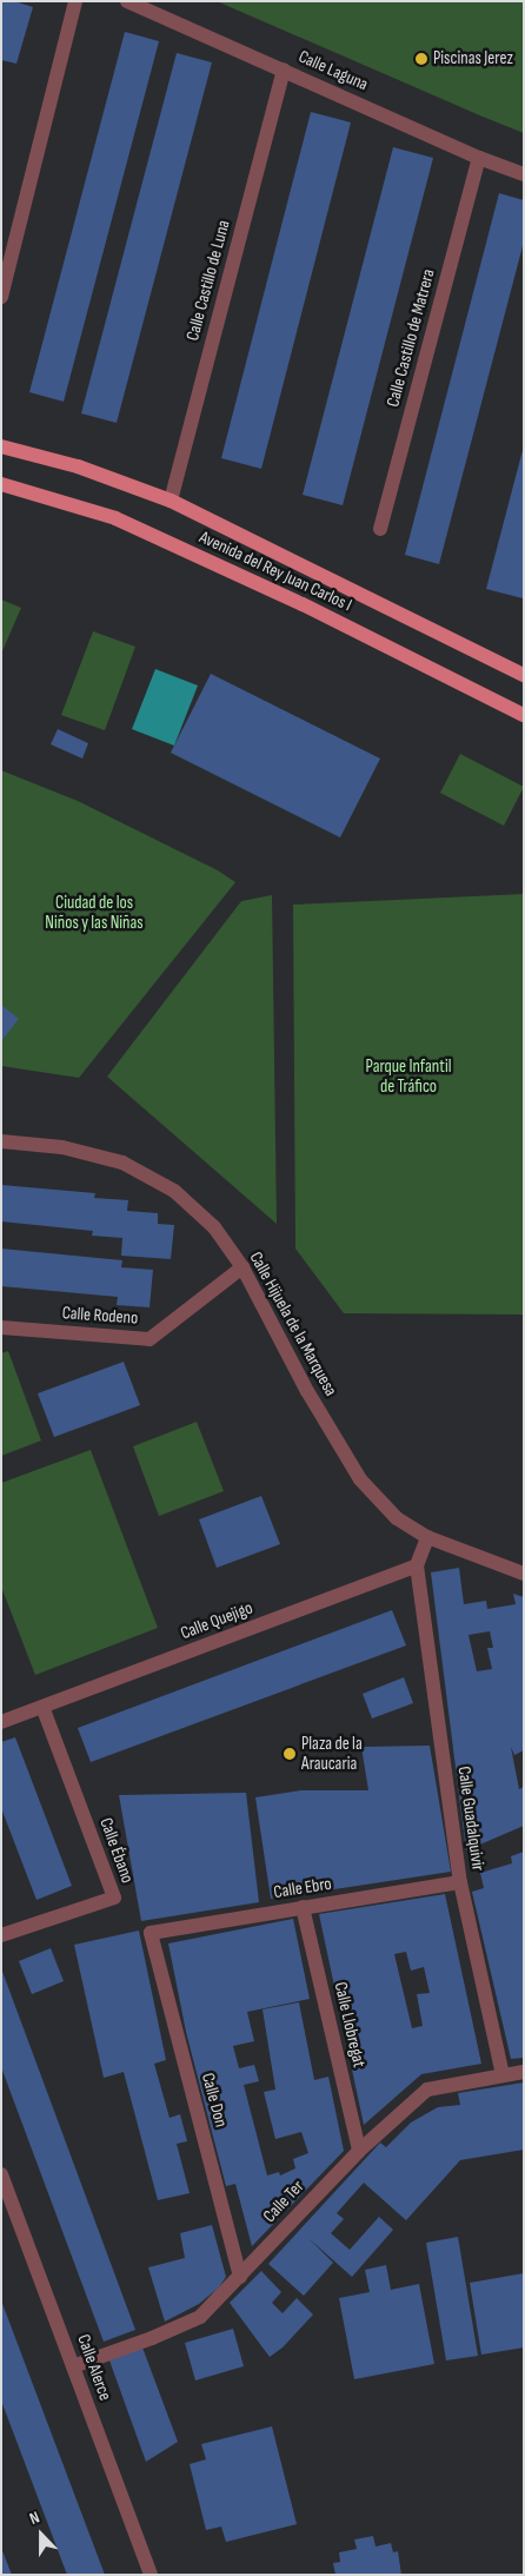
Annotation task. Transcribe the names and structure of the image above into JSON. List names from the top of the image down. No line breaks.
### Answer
{"streets":{"main road":["Avenida del Rey Juan Carlos I"],"street":["Calle Laguna","Calle Castillo de Luna","Calle Castillo de Matrera","Calle Rodeno","Calle Hijuela de la Marquesa","Calle Quejigo","Calle Guadalquivir","Calle Ébano","Calle Ebro","Calle Llobregat","Calle Don","Calle Ter","Calle Alerce"]},"crossings":[["Calle Laguna","Calle Castillo de Luna"],["Calle Laguna","Calle Castillo de Matrera"],["Calle Castillo de Luna","Avenida del Rey Juan Carlos I"],["Calle Rodeno","Calle Hijuela de la Marquesa"],["Calle Quejigo","Calle Guadalquivir"],["Calle Quejigo","Calle Ébano"],["Calle Guadalquivir","Calle Ebro"],["Calle Guadalquivir","Calle Ter"],["Calle Ebro","Calle Llobregat"],["Calle Ebro","Calle Don"],["Calle Llobregat","Calle Ter"],["Calle Don","Calle Ter"],["Calle Ter","Calle Alerce"]],"parks":["Ciudad de los Niños y las Niñas","Parque Infantil de Tráfico"],"places":["Piscinas Jerez","Plaza de la Araucaria"],"north":"top"}
